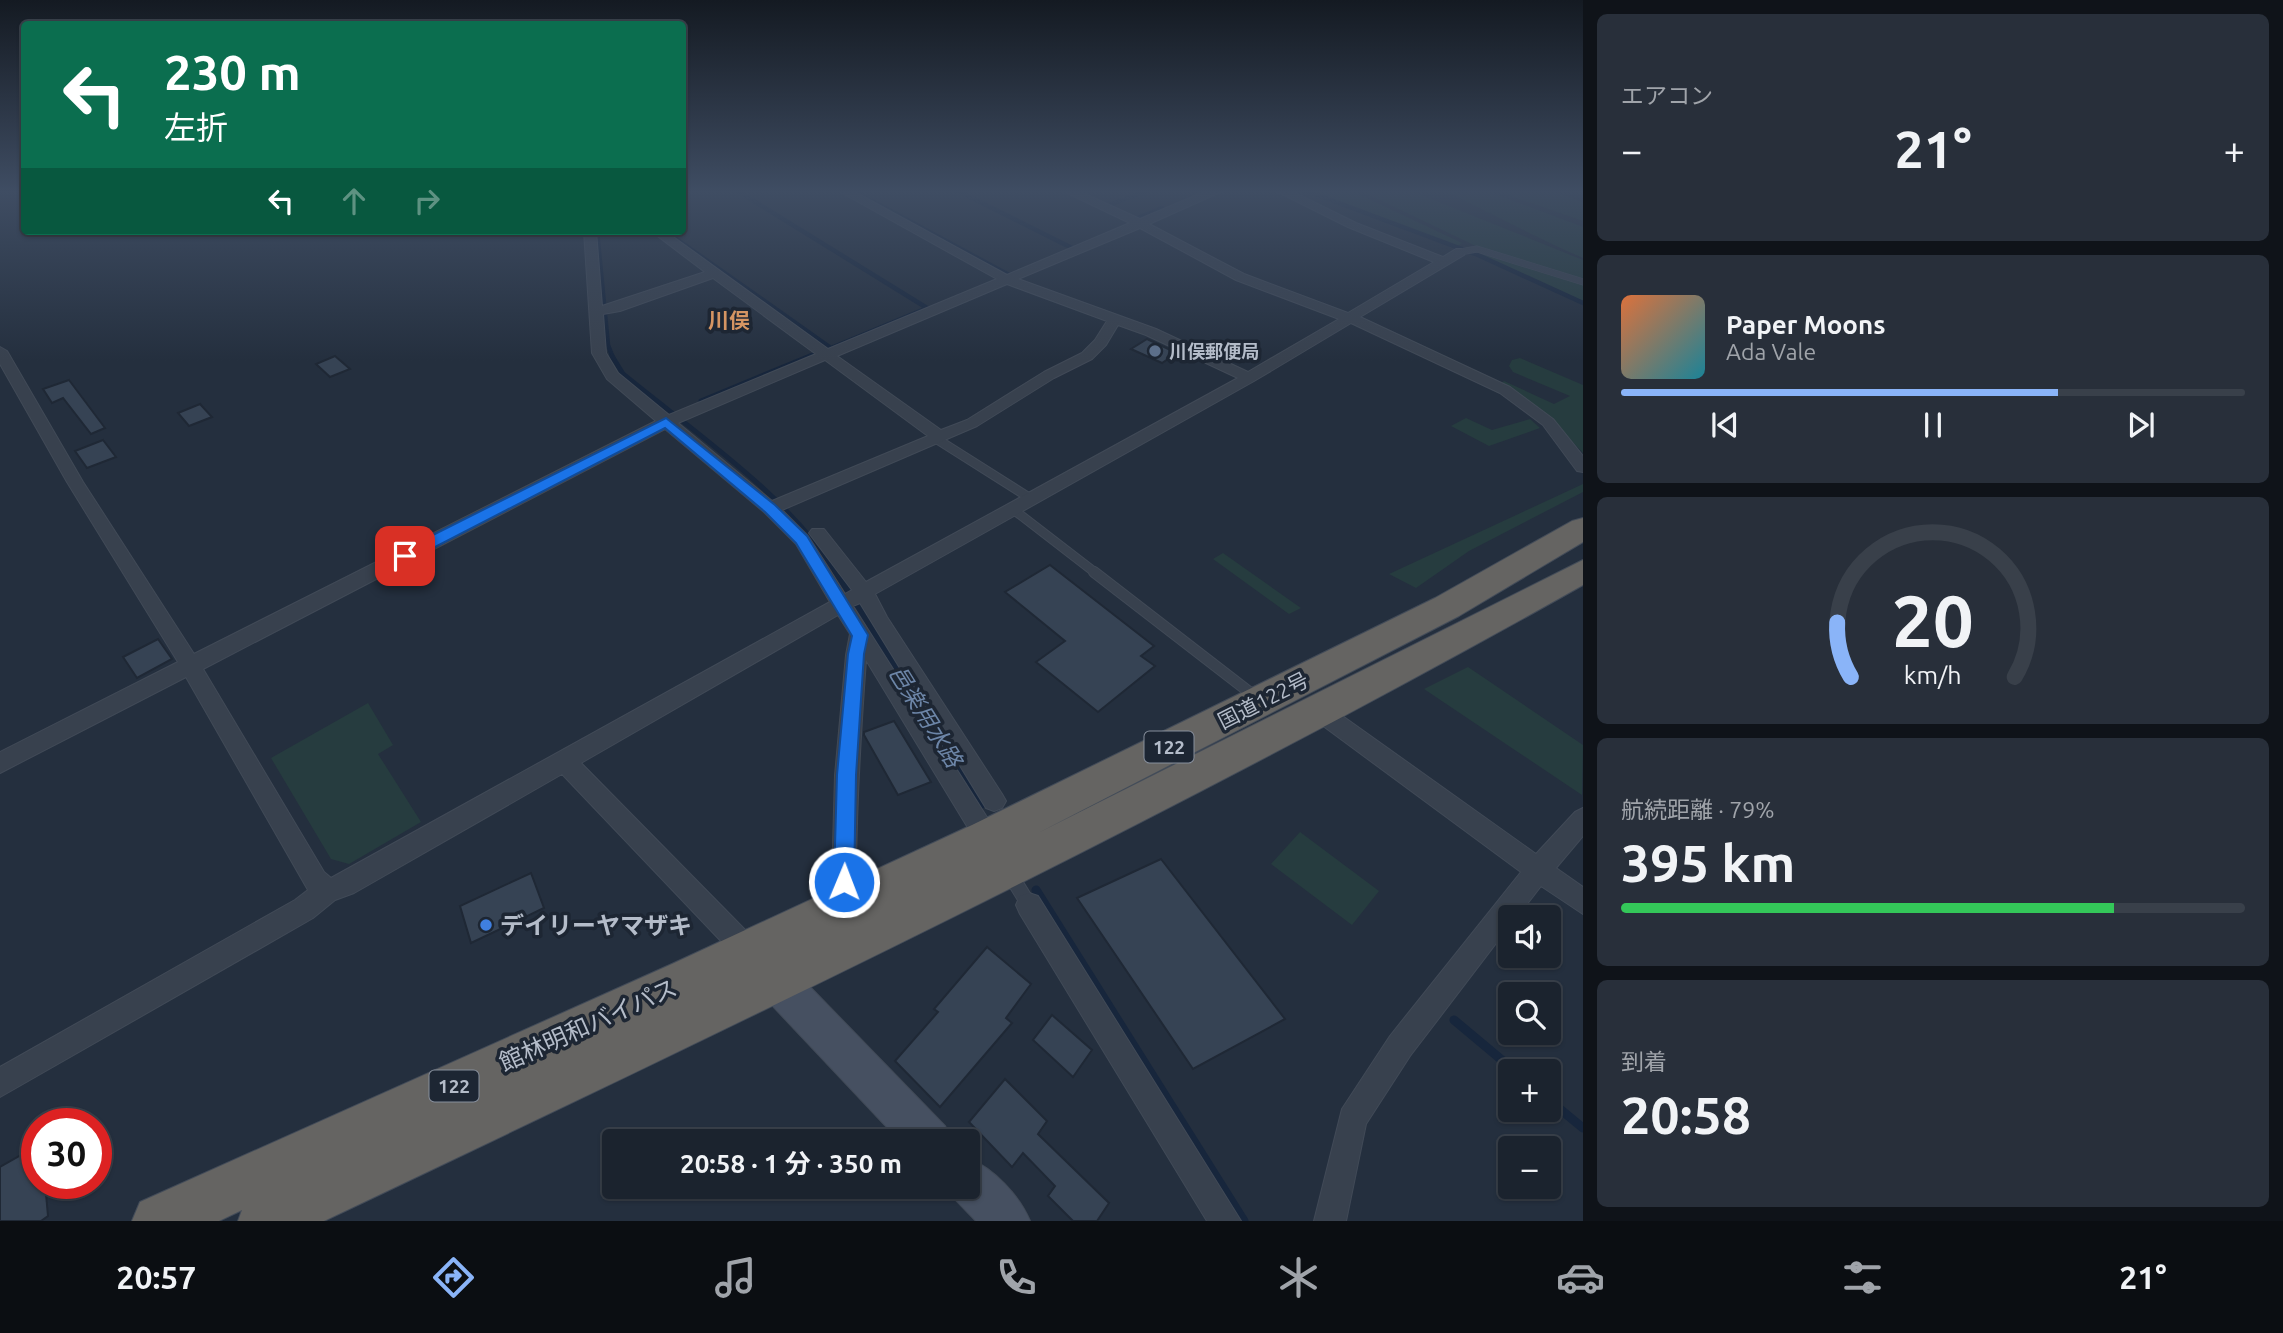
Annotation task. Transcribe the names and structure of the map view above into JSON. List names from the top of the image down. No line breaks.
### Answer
{"streets":{"highway":["国道122号","122","館林明和バイパス"]},"crossings":[["国道122号","館林明和バイパス"]],"districts":["川俣"],"water":["邑楽用水路"],"places":["川俣郵便局","デイリーヤマザキ"],"page":{"tile":["エアコン",["航続距離 · 79%","395 km"],["到着","20:58"]],"turn":["230 m","左折"],"heat":["−","21°","+"],"song":["Paper Moons","Ada Vale"],"map_buttons":["+","−"],"limit":"30","trip":"20:58 · 1 分 · 350 m","tabs":["20:57","21°"],"gauge":["20","km/h"]}}
